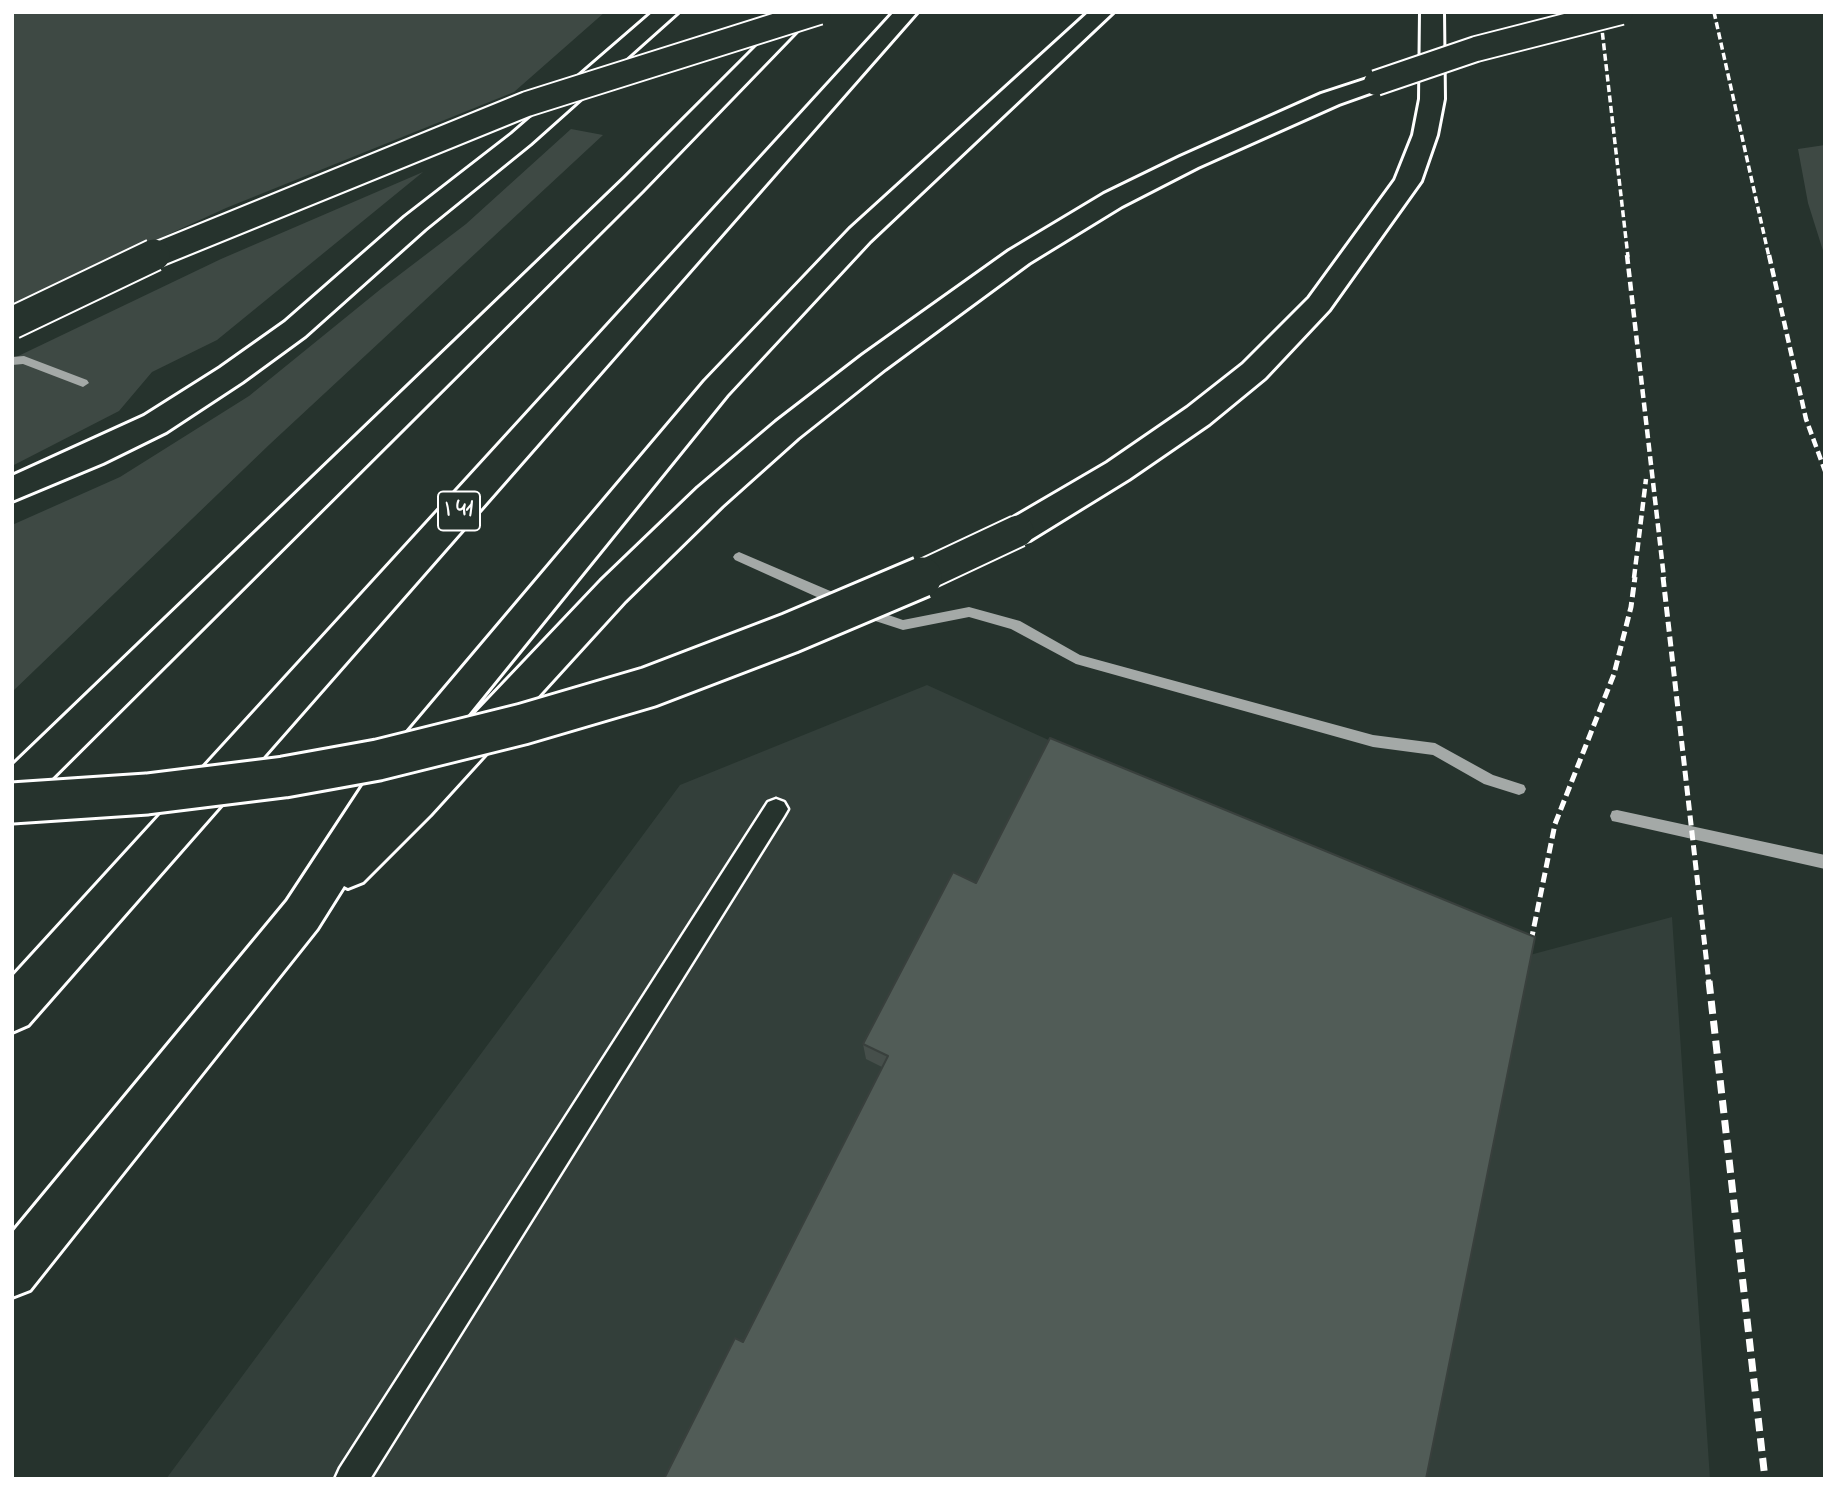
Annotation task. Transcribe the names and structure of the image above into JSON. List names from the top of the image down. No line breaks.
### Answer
{"streets":{"highway":["I 41"]}}
